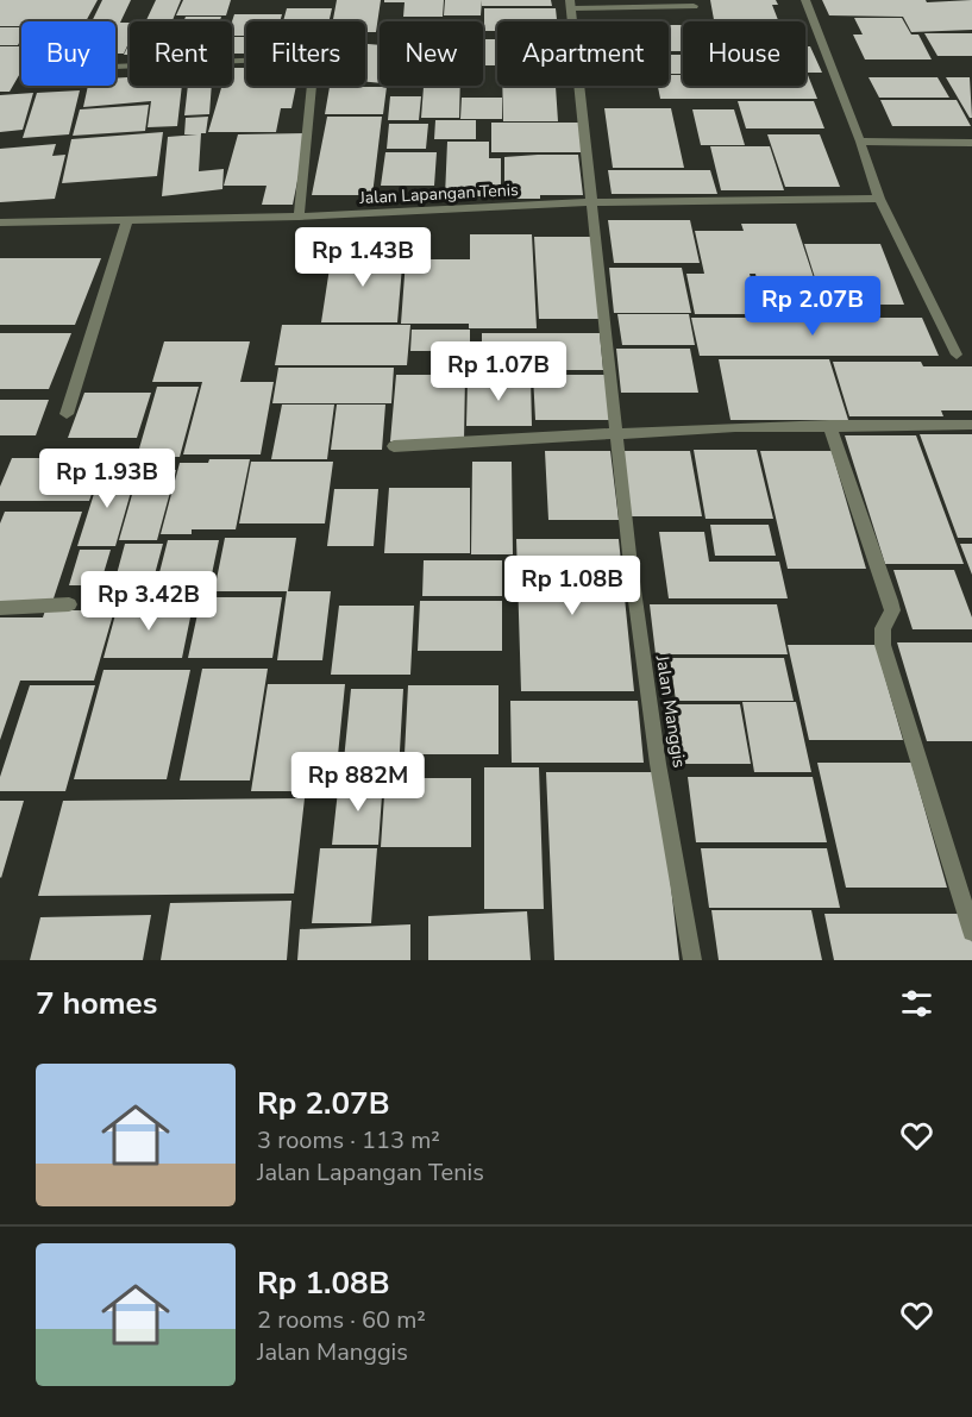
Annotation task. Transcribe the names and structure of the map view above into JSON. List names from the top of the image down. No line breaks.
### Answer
{"streets":{"street":["Jalan Lapangan Tenis","Jalan Manggis"]},"crossings":[["Jalan Lapangan Tenis","Jalan Manggis"]],"page":{"chip":["Buy","Rent","Filters","New","Apartment","House"],"price":["Rp 1.43B","Rp 2.07B","Rp 1.07B","Rp 1.93B","Rp 1.08B","Rp 3.42B","Rp 882M"],"heading":"7 homes","list":[{"name":"Rp 2.07B","note":"3 rooms · 113 m² · Jalan Lapangan Tenis"},{"name":"Rp 1.08B","note":"2 rooms · 60 m² · Jalan Manggis"}]}}
